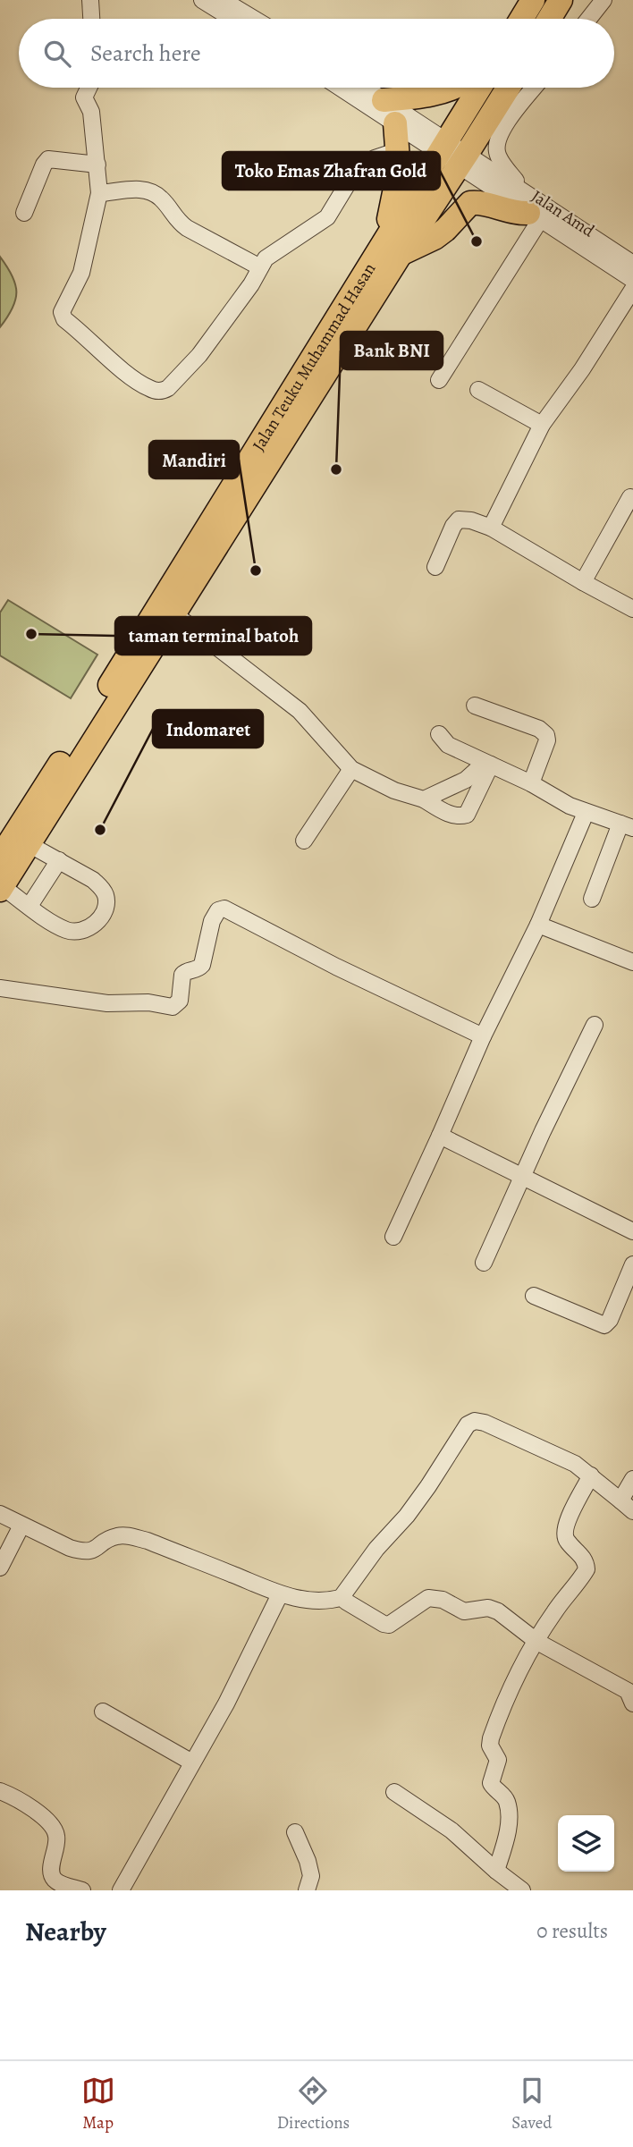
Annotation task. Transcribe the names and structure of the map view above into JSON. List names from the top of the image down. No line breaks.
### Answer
{"streets":{"highway":["Jalan Teuku Muhammad Hasan"],"street":["Jalan Amd"]},"crossings":[["Jalan Amd","Jalan Teuku Muhammad Hasan"]],"places":["Toko Emas Zhafran Gold","Bank BNI","Mandiri","taman terminal batoh","Indomaret"],"page":{"search":"Search here","heading":["Nearby","0 results"],"nav":["Map","Directions","Saved"]}}
